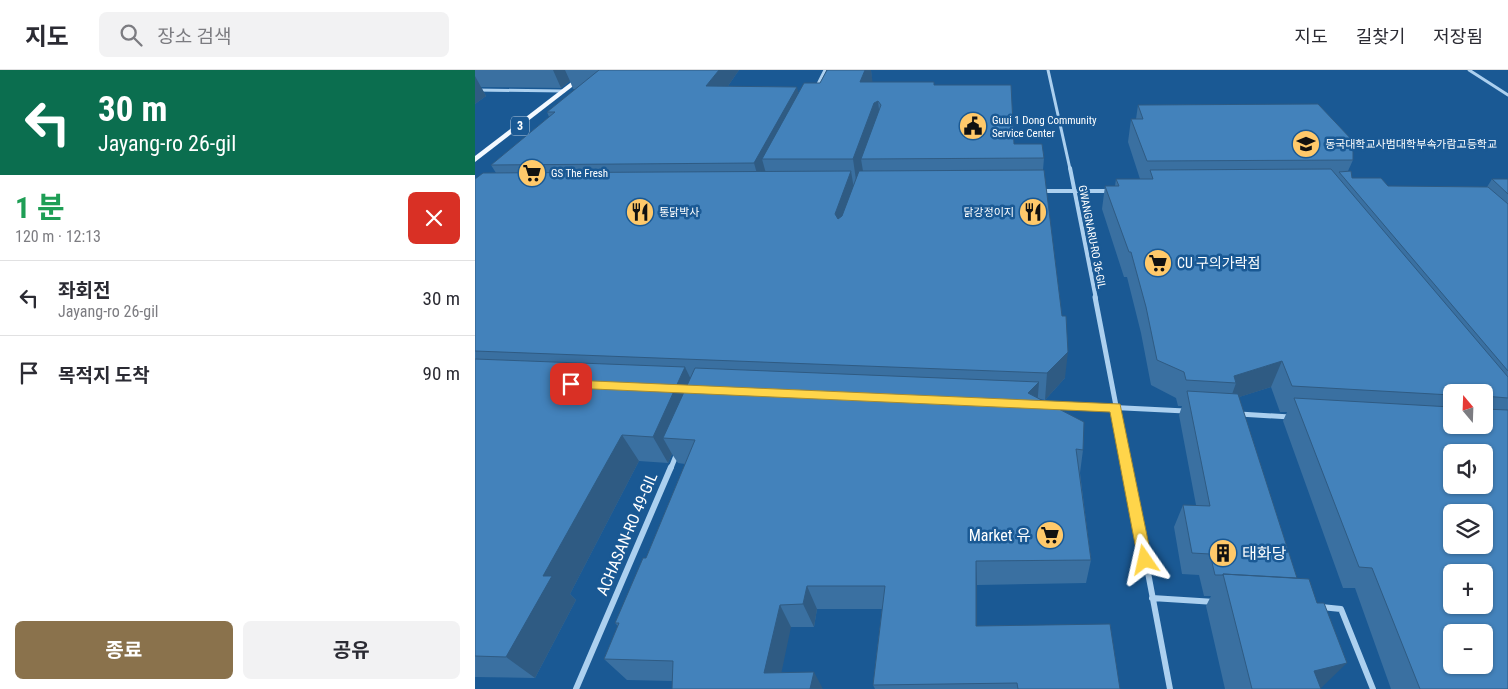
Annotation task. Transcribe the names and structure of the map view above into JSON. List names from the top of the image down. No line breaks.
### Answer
{"streets":{"main road":["3"],"street":["GWANGNARU-RO 36-GIL","ACHASAN-RO 49-GIL"]},"places":{"public building":["Guui 1 Dong Community Service Center"],"school or university":["동국대학교사범대학부속가람고등학교"],"supermarket":["GS The Fresh","CU 구의가락점","Market 유"],"restaurant":["통닭박사","닭강정이지"],"building":["태화당"]},"north":"top","page":{"header":"지도","search":"장소 검색","nav":["지도","길찾기","저장됨"],"turn":["30 m","Jayang-ro 26-gil"],"heading":["1 분","120 m · 12:13"],"list":[{"name":"좌회전","note":"Jayang-ro 26-gil","value":"30 m"},{"name":"목적지 도착","value":"90 m"}],"map_buttons":["+","−"],"buttons":["종료","공유"]}}
